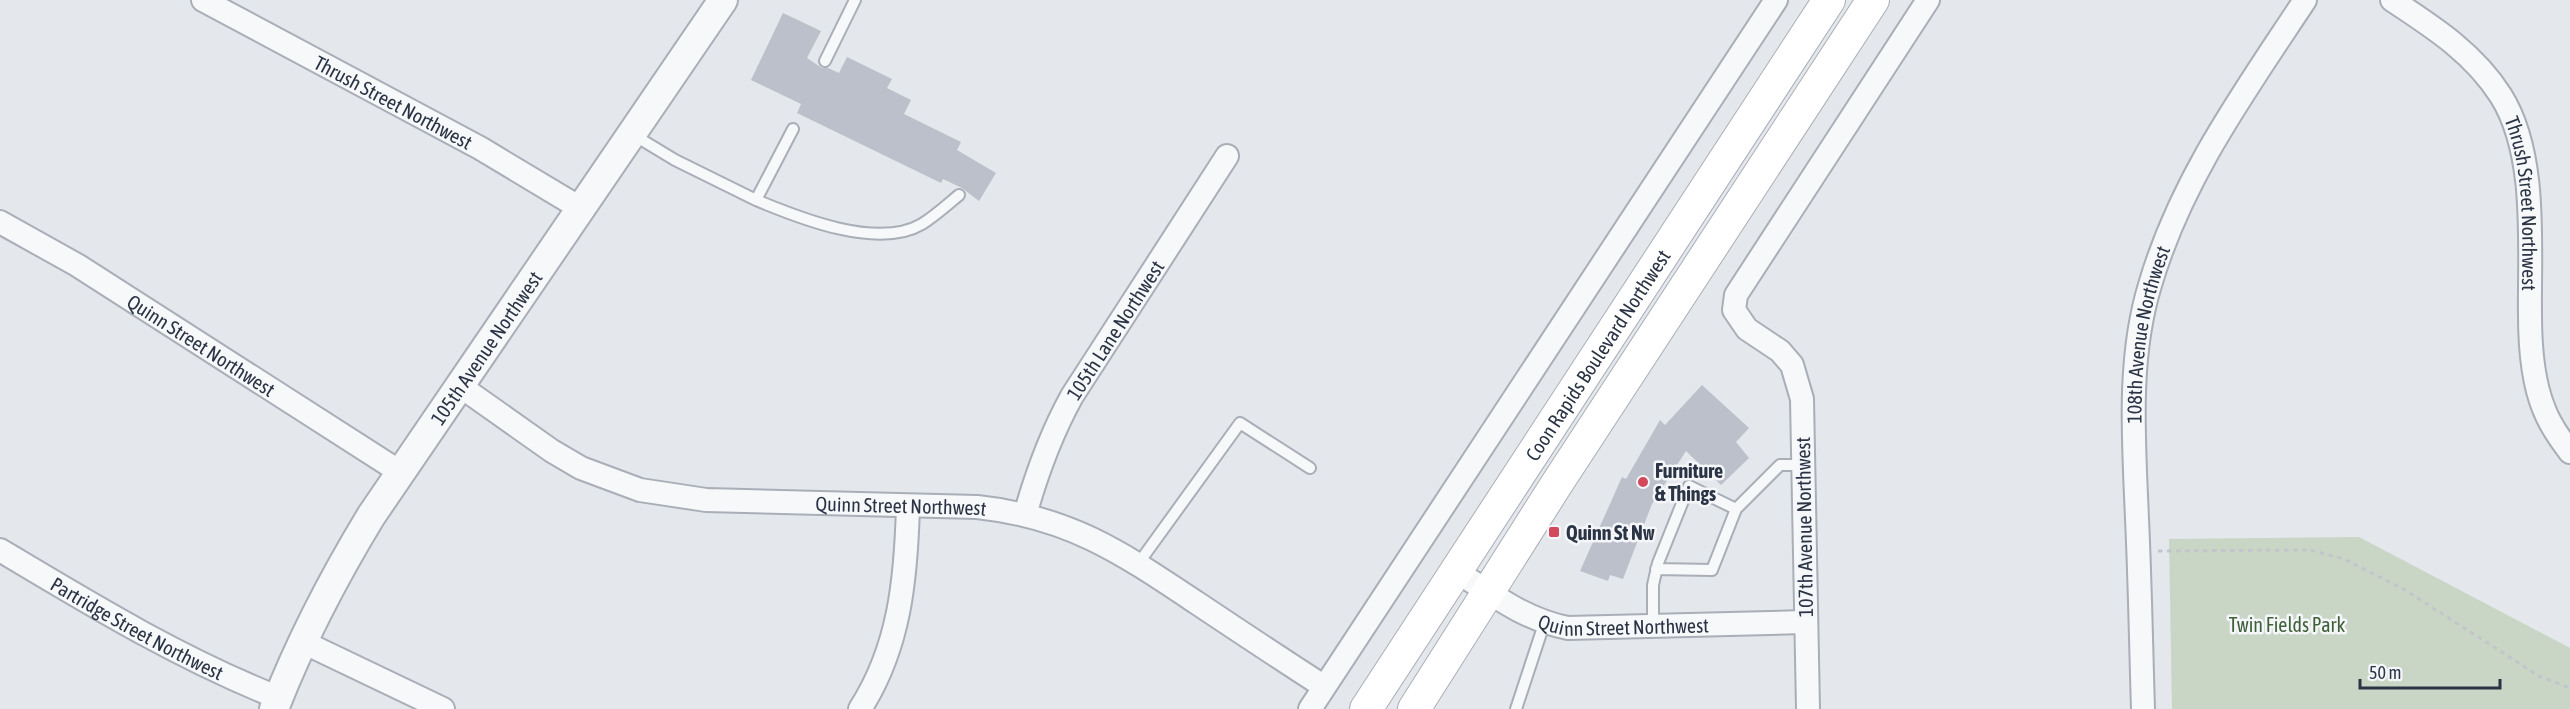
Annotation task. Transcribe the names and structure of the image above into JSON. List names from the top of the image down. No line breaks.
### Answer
{"streets":{"main road":["Coon Rapids Boulevard Northwest"],"street":["Thrush Street Northwest","105th Lane Northwest","108th Avenue Northwest","Quinn Street Northwest","105th Avenue Northwest","107th Avenue Northwest","Partridge Street Northwest"]},"crossings":[["Thrush Street Northwest","105th Avenue Northwest"],["105th Lane Northwest","Quinn Street Northwest"],["Quinn Street Northwest","105th Avenue Northwest"],["Quinn Street Northwest","Coon Rapids Boulevard Northwest"],["Quinn Street Northwest","107th Avenue Northwest"],["105th Avenue Northwest","Partridge Street Northwest"]],"parks":["Twin Fields Park"],"places":{"other":["Furniture & Things"],"transit":["Quinn St Nw"]},"scale_bar":"50 m"}
